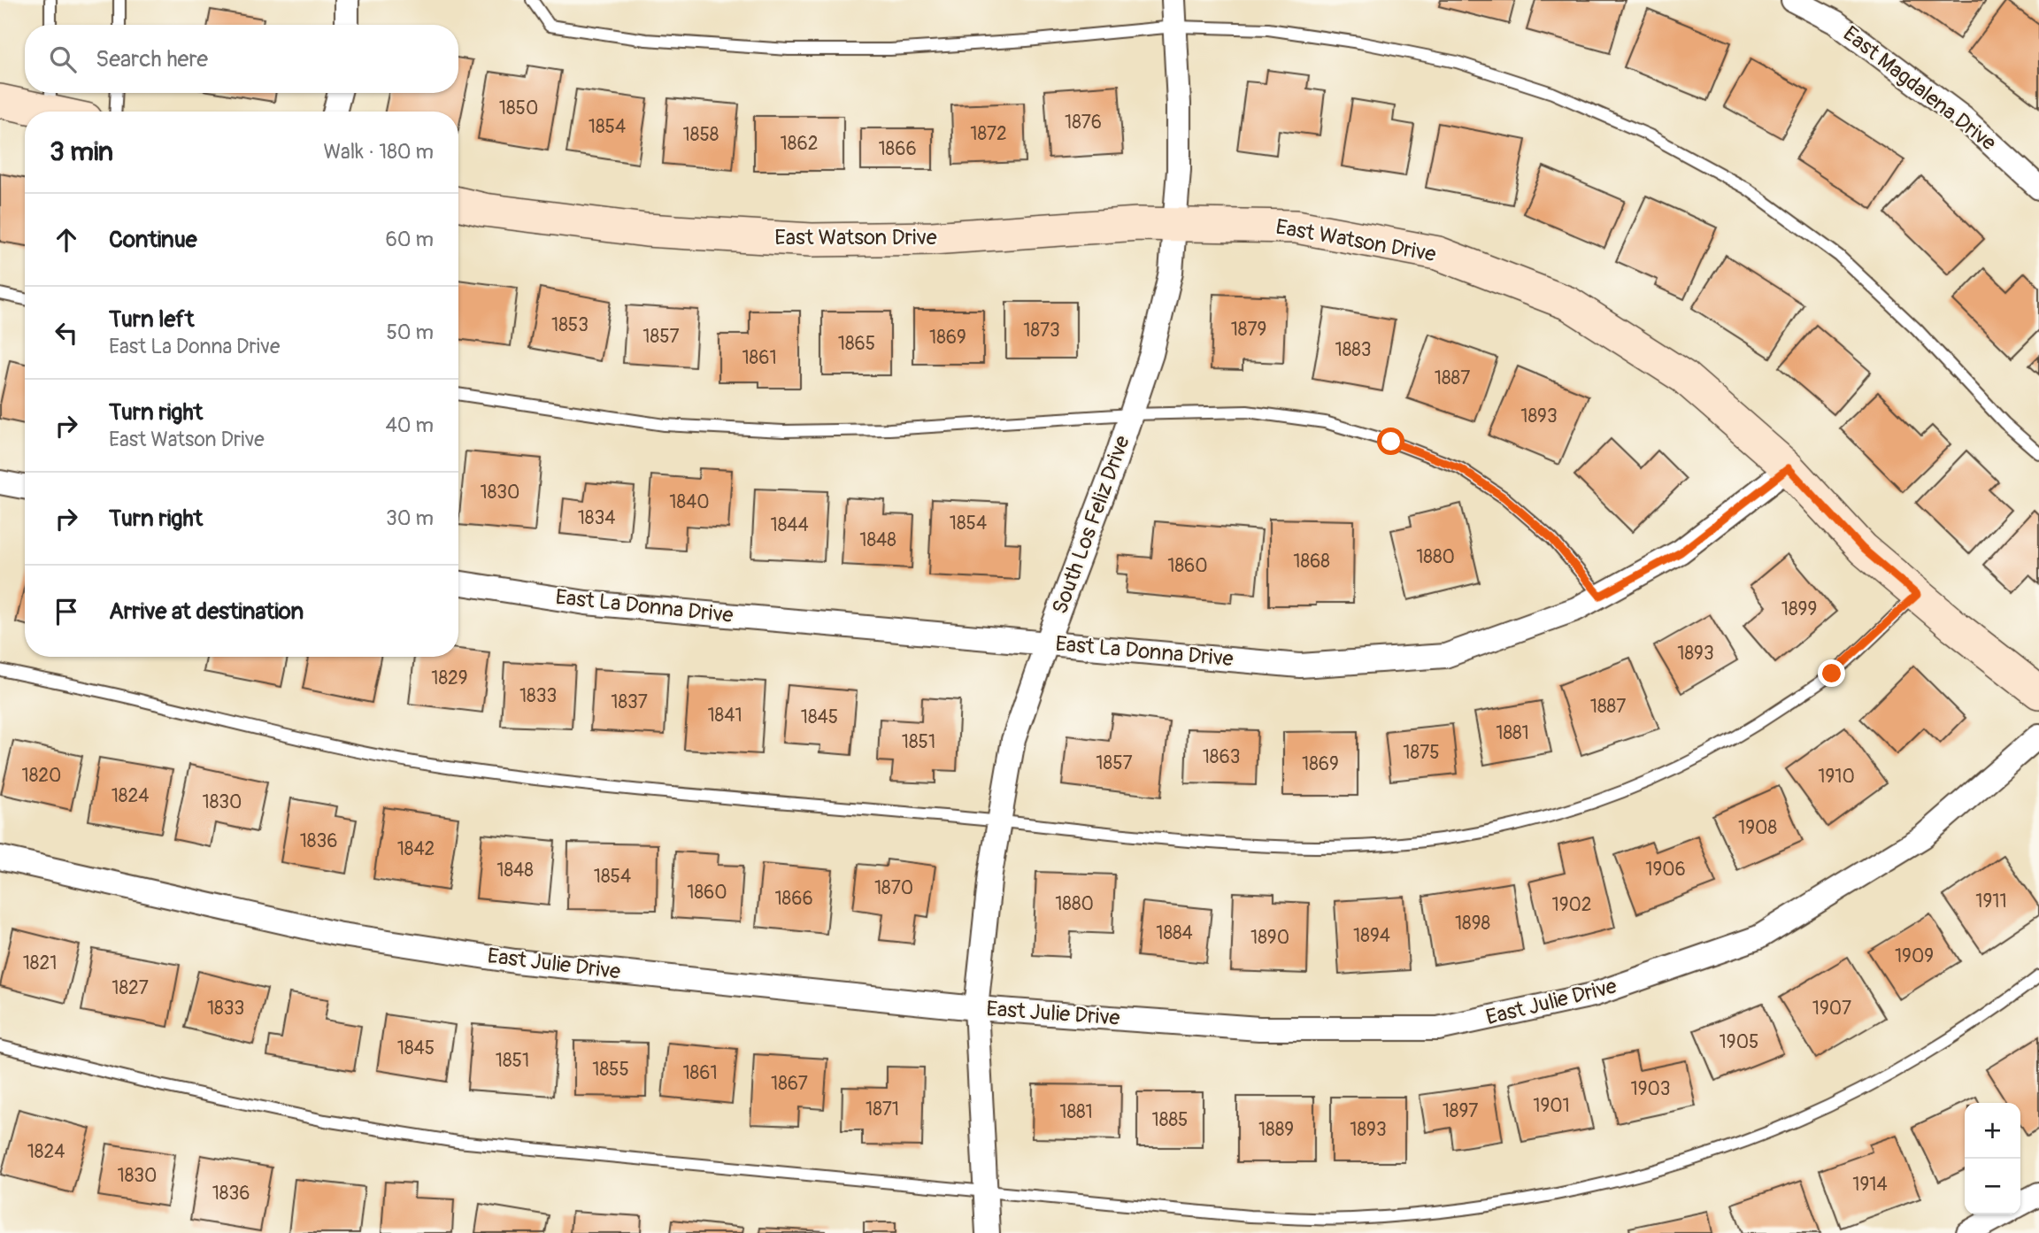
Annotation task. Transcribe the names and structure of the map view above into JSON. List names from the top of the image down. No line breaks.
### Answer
{"streets":{"street":["East Magdalena Drive","East Watson Drive","South Los Feliz Drive","East La Donna Drive","East Julie Drive"]},"crossings":[["East Watson Drive","South Los Feliz Drive"],["East Watson Drive","East La Donna Drive"],["South Los Feliz Drive","East La Donna Drive"],["South Los Feliz Drive","East Julie Drive"]],"house_numbers":["1850","1876","1854","1872","1858","1862","1866","1853","1879","1873","1857","1869","1865","1883","1861","1887","1893","1830","1840","1834","1854","1844","1848","1880","1868","1860","1899","1893","1829","1833","1837","1887","1841","1845","1881","1851","1875","1863","1857","1869","1820","1910","1824","1830","1908","1836","1842","1906","1848","1854","1870","1860","1866","1911","1880","1902","1898","1884","1894","1890","1909","1821","1827","1833","1907","1905","1845","1851","1855","1861","1867","1903","1901","1871","1897","1881","1885","1889","1893","1824","1830","1914","1836"],"page":{"search":"Search here","heading":["3 min","Walk · 180 m"],"list":[["Continue","60 m"],["Turn left","East La Donna Drive","50 m"],["Turn right","East Watson Drive","40 m"],["Turn right","30 m"],"Arrive at destination"],"map_buttons":["+","−"]}}
